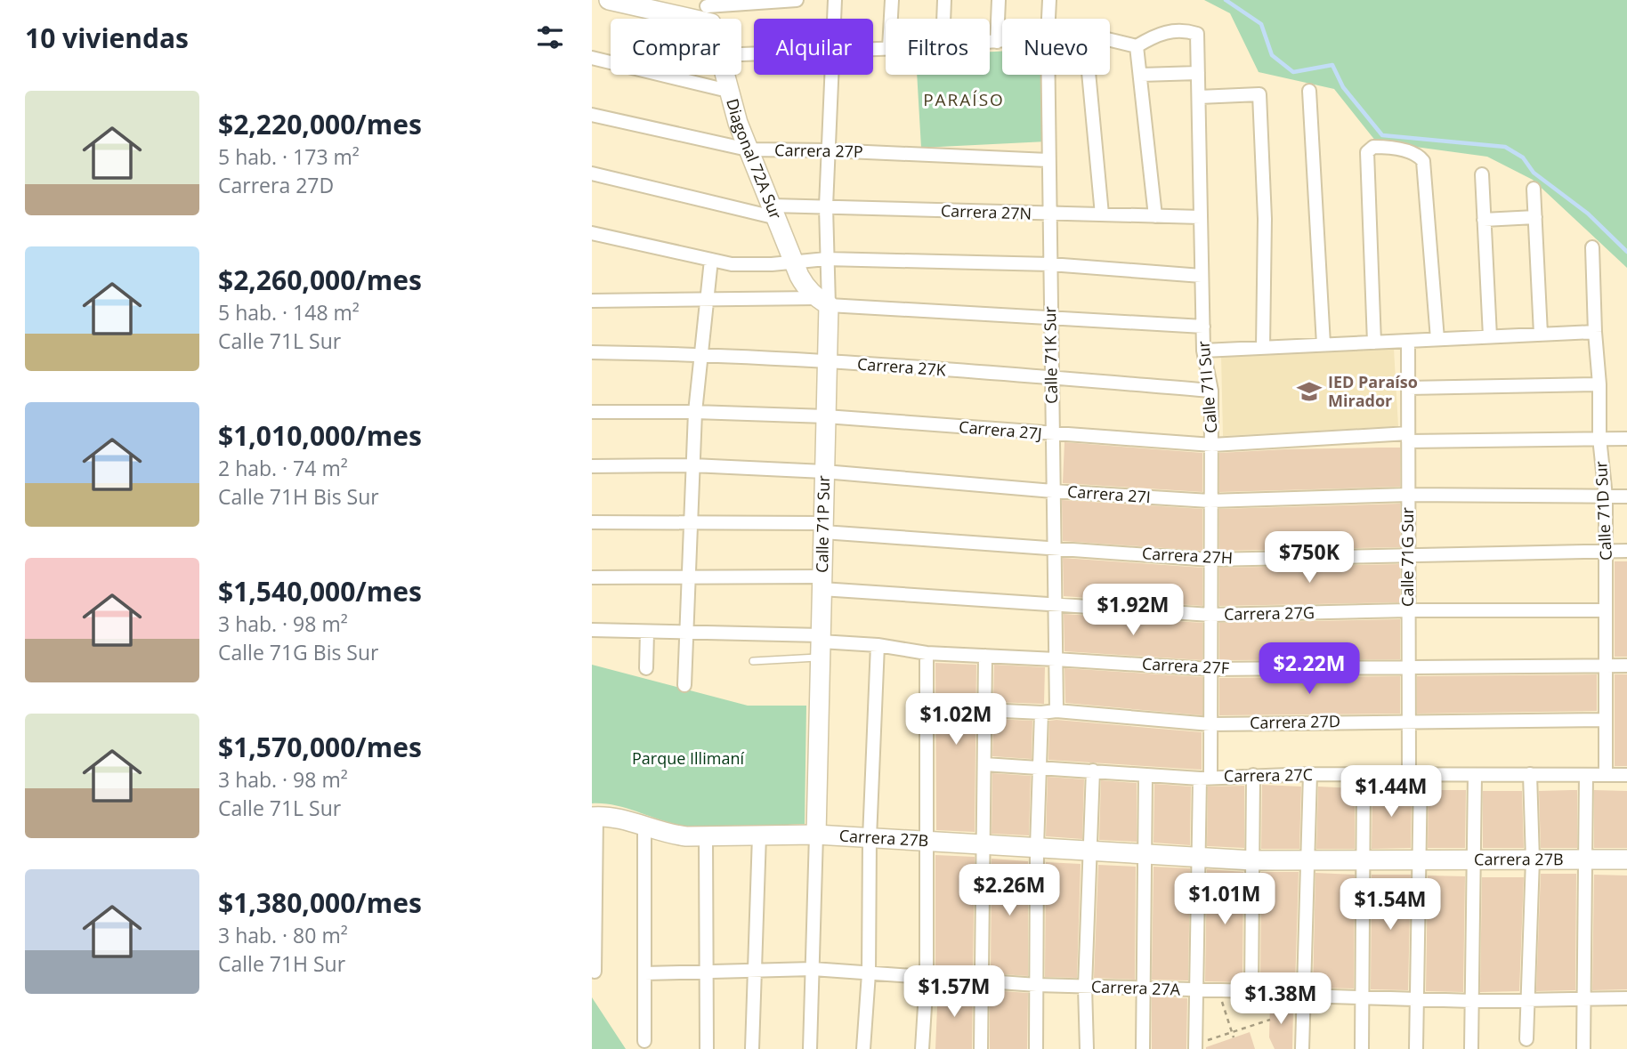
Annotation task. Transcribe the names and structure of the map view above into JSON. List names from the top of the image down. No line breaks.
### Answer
{"streets":{"street":["Carrera 27P","Diagonal 72A Sur","Carrera 27N","Calle 71K Sur","Carrera 27K","Calle 71I Sur","Carrera 27J","Carrera 27I","Calle 71D Sur","Calle 71P Sur","Carrera 27H","Calle 71G Sur","Carrera 27G","Carrera 27F","Carrera 27D","Carrera 27C","Carrera 27B","Carrera 27A"]},"crossings":[["Carrera 27P","Diagonal 72A Sur"],["Carrera 27P","Calle 71K Sur"],["Carrera 27P","Calle 71P Sur"],["Diagonal 72A Sur","Carrera 27N"],["Diagonal 72A Sur","Calle 71P Sur"],["Carrera 27N","Calle 71K Sur"],["Carrera 27N","Calle 71I Sur"],["Carrera 27N","Calle 71P Sur"],["Calle 71K Sur","Carrera 27K"],["Calle 71K Sur","Carrera 27J"],["Calle 71K Sur","Carrera 27I"],["Calle 71K Sur","Carrera 27H"],["Calle 71K Sur","Carrera 27G"],["Calle 71K Sur","Carrera 27F"],["Calle 71K Sur","Carrera 27D"],["Carrera 27K","Calle 71I Sur"],["Carrera 27K","Calle 71P Sur"],["Calle 71I Sur","Carrera 27J"],["Calle 71I Sur","Carrera 27I"],["Calle 71I Sur","Carrera 27H"],["Calle 71I Sur","Carrera 27G"],["Calle 71I Sur","Carrera 27F"],["Calle 71I Sur","Carrera 27D"],["Calle 71I Sur","Carrera 27C"],["Calle 71I Sur","Carrera 27B"],["Calle 71I Sur","Carrera 27A"],["Carrera 27J","Calle 71D Sur"],["Carrera 27J","Calle 71P Sur"],["Carrera 27J","Calle 71G Sur"],["Carrera 27I","Calle 71D Sur"],["Carrera 27I","Calle 71P Sur"],["Carrera 27I","Calle 71G Sur"],["Calle 71D Sur","Carrera 27H"],["Calle 71D Sur","Carrera 27G"],["Calle 71D Sur","Carrera 27F"],["Calle 71D Sur","Carrera 27D"],["Calle 71D Sur","Carrera 27C"],["Calle 71P Sur","Carrera 27H"],["Calle 71P Sur","Carrera 27G"],["Calle 71P Sur","Carrera 27F"],["Calle 71P Sur","Carrera 27B"],["Calle 71P Sur","Carrera 27A"],["Carrera 27H","Calle 71G Sur"],["Calle 71G Sur","Carrera 27G"],["Calle 71G Sur","Carrera 27F"],["Calle 71G Sur","Carrera 27D"],["Calle 71G Sur","Carrera 27C"],["Calle 71G Sur","Carrera 27B"],["Calle 71G Sur","Carrera 27A"]],"districts":["PARAÍSO"],"parks":["Parque Illimaní"],"places":{"school or university":["IED Paraíso Mirador"]},"page":{"heading":"10 viviendas","chip":["Comprar","Alquilar","Filtros","Nuevo"],"list":[{"name":"$2,220,000/mes","note":"5 hab. · 173 m² · Carrera 27D"},{"name":"$2,260,000/mes","note":"5 hab. · 148 m² · Calle 71L Sur"},{"name":"$1,010,000/mes","note":"2 hab. · 74 m² · Calle 71H Bis Sur"},{"name":"$1,540,000/mes","note":"3 hab. · 98 m² · Calle 71G Bis Sur"},{"name":"$1,570,000/mes","note":"3 hab. · 98 m² · Calle 71L Sur"},{"name":"$1,380,000/mes","note":"3 hab. · 80 m² · Calle 71H Sur"}],"price":["$750K","$1.92M","$2.22M","$1.02M","$1.44M","$2.26M","$1.01M","$1.54M","$1.57M","$1.38M"]}}
